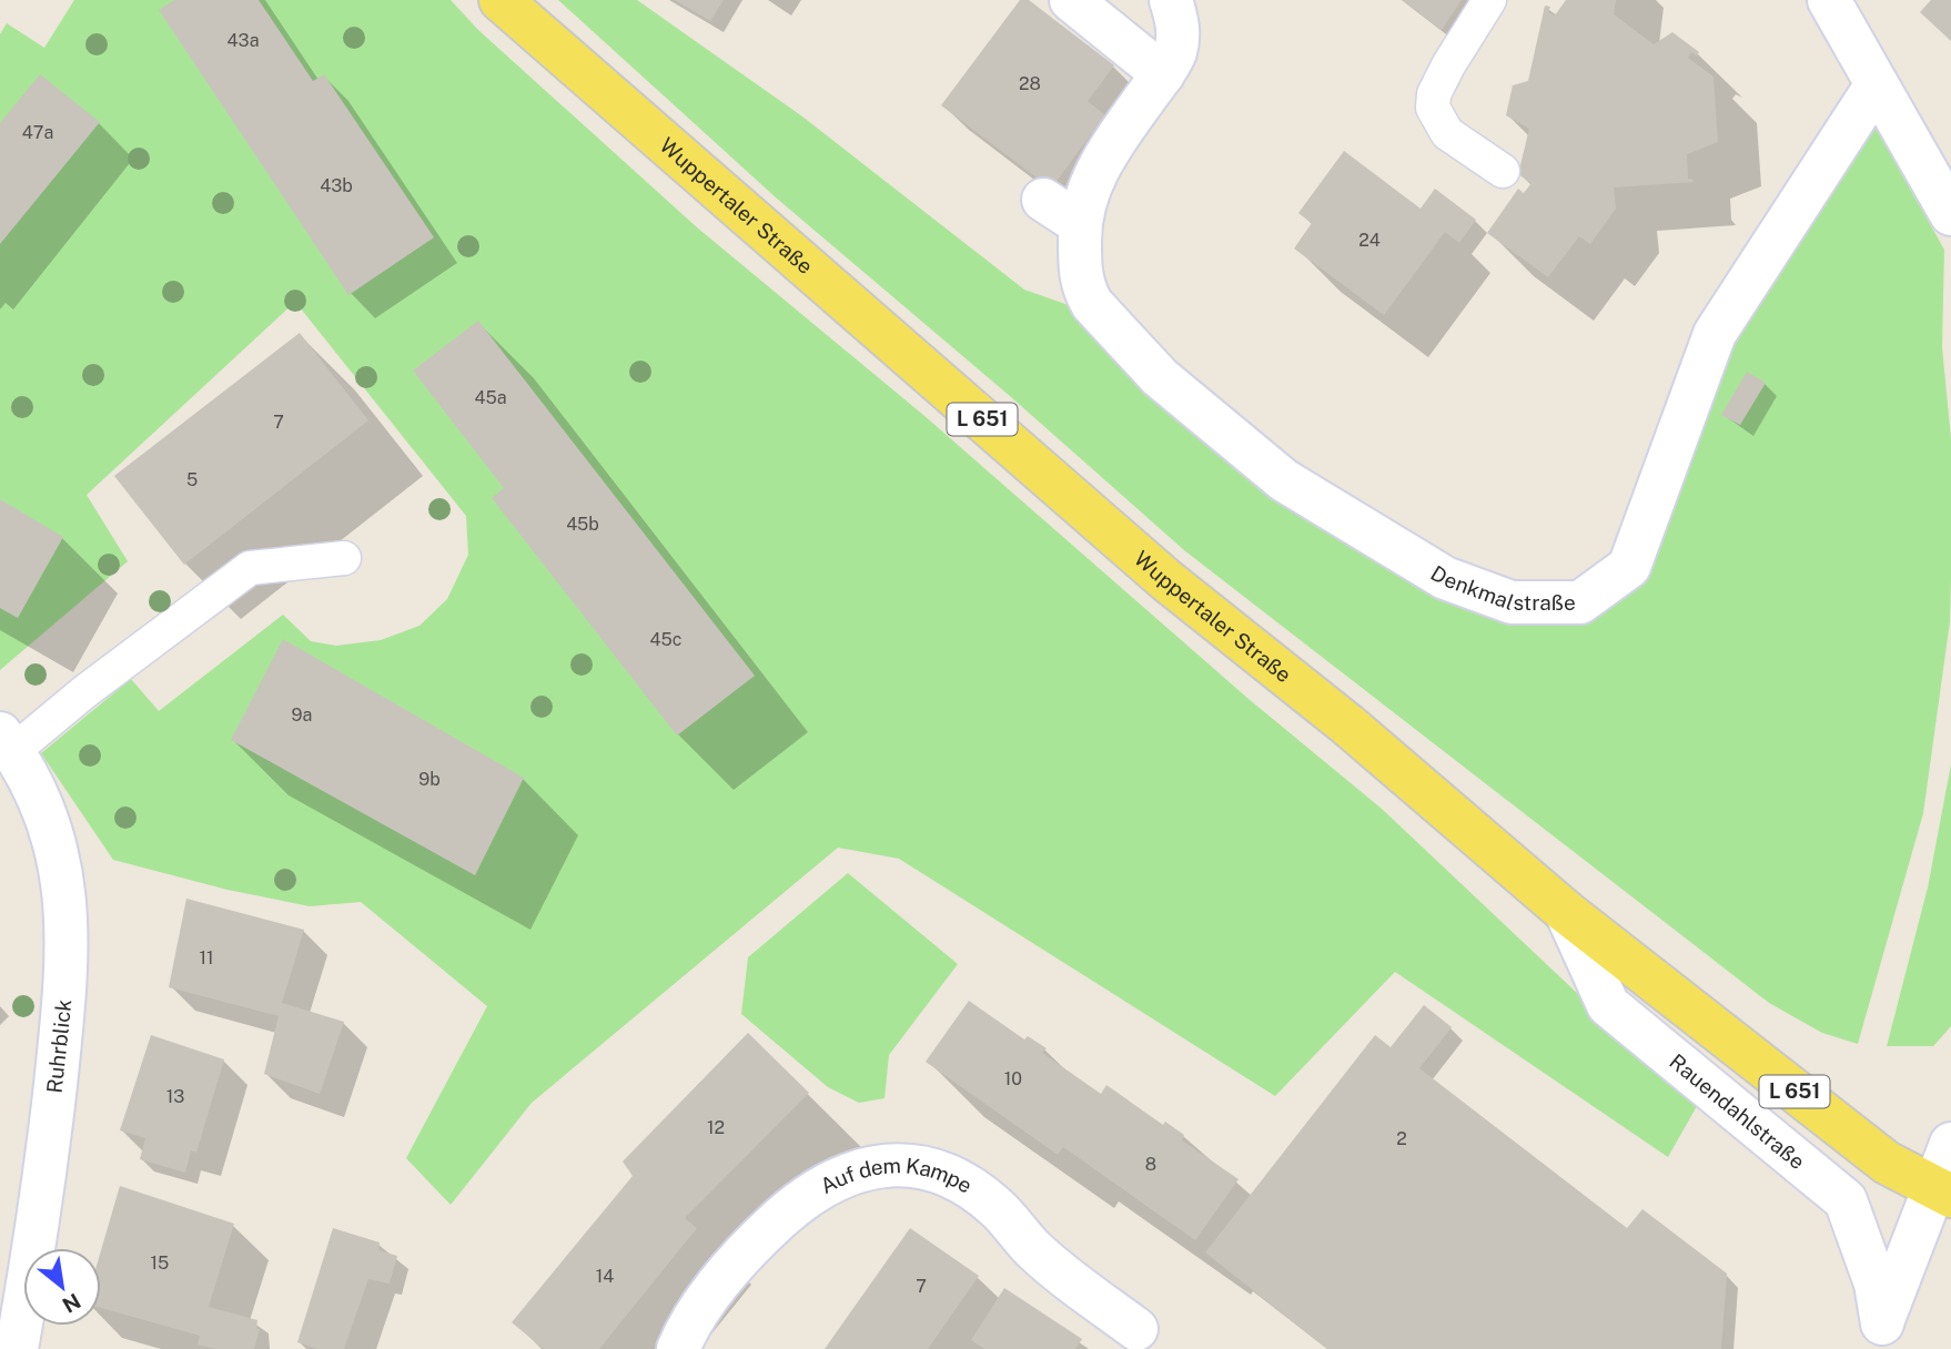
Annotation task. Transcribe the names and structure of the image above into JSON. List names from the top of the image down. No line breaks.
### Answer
{"streets":{"main road":["Wuppertaler Straße","L 651"],"street":["Denkmalstraße","Ruhrblick","Rauendahlstraße","Auf dem Kampe"]},"crossings":[["Wuppertaler Straße","Rauendahlstraße"]],"house_numbers":["43a","28","47a","43b","24","45a","7","5","45b","45c","9a","9b","11","10","13","12","2","8","15","14","7"],"north":"bottom right"}
